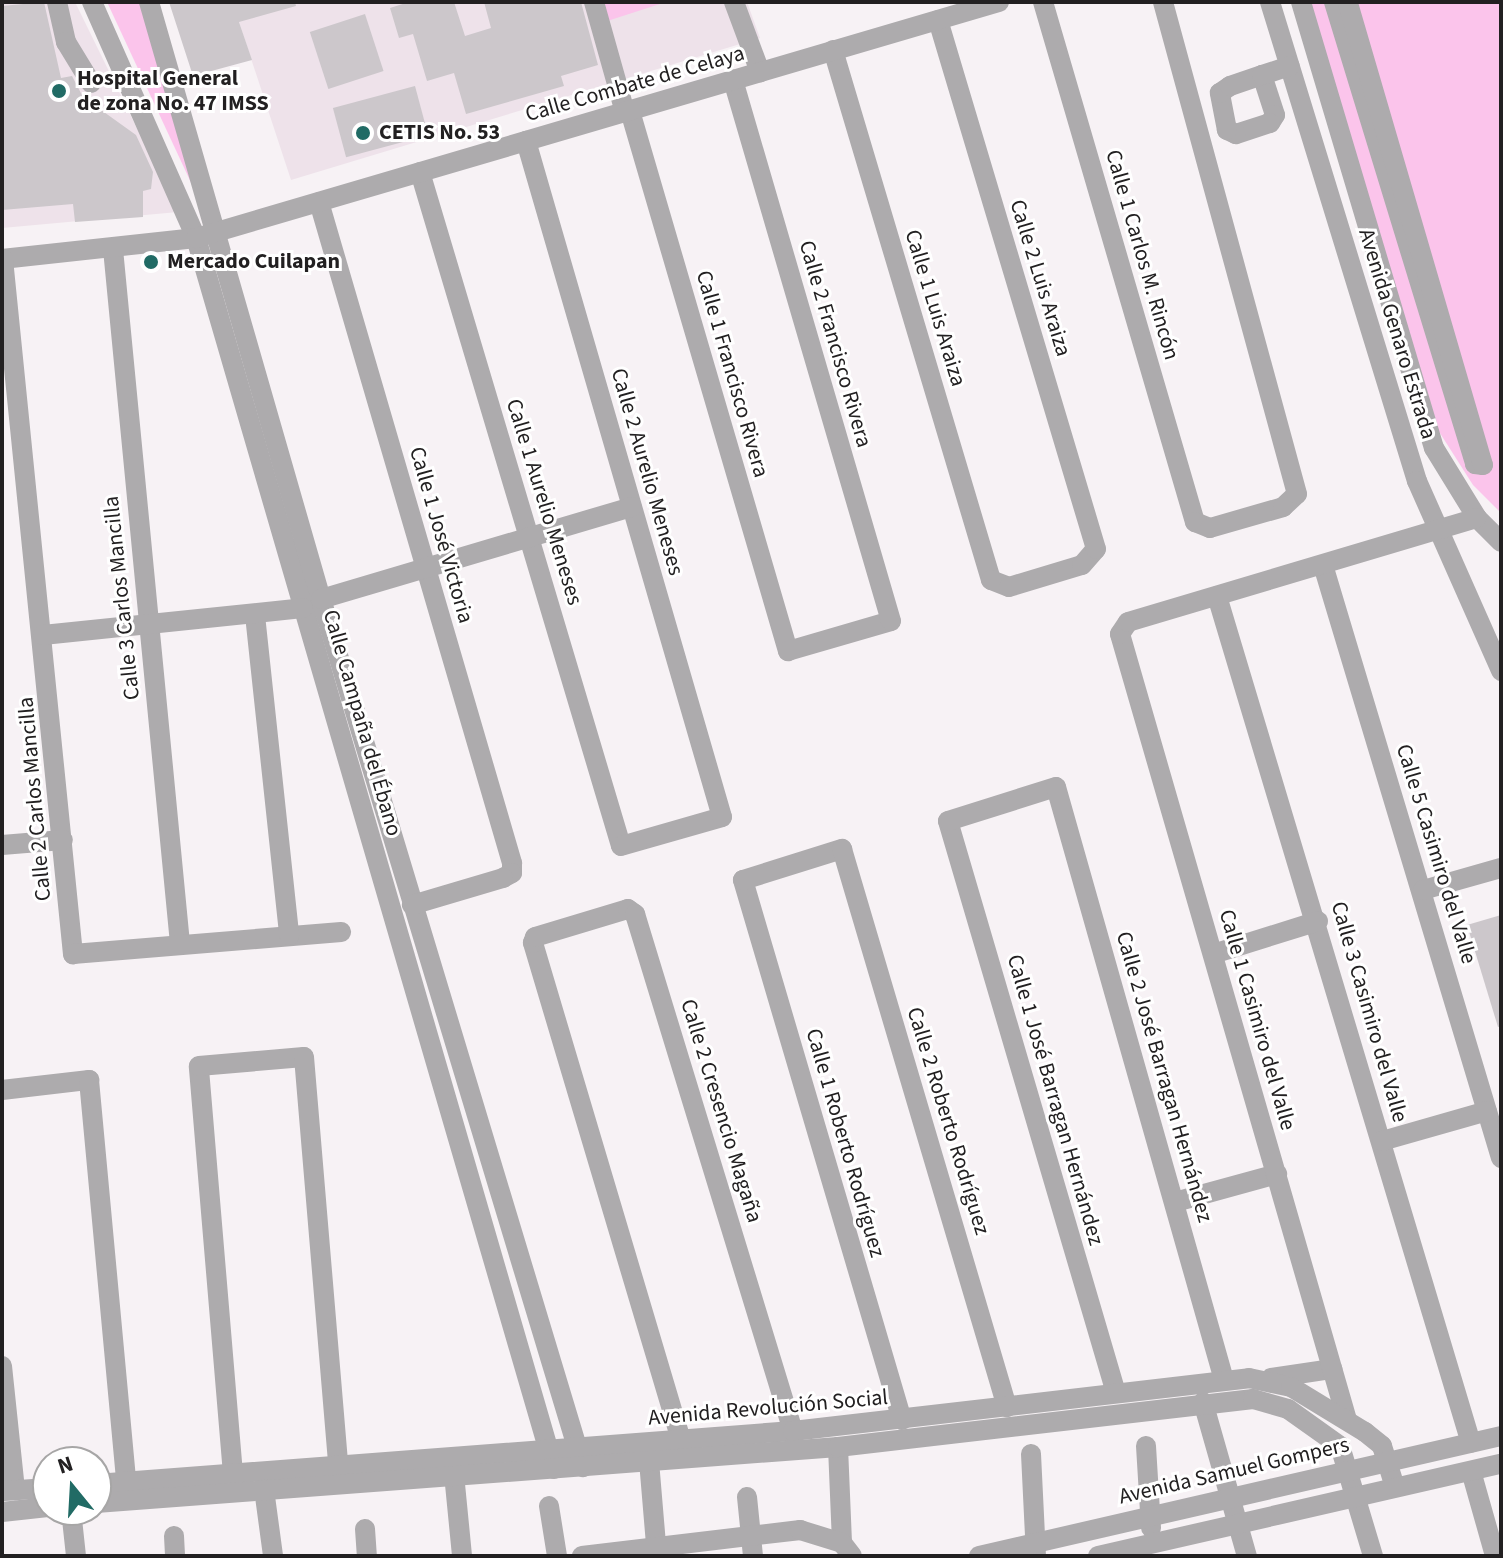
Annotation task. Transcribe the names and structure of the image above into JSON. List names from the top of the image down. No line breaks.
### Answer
{"streets":{"street":["Calle Combate de Celaya","Calle 1 Carlos M. Rincón","Calle 2 Luis Araiza","Calle 1 Luis Araiza","Avenida Genaro Estrada","Calle 2 Francisco Rivera","Calle 1 Francisco Rivera","Calle 2 Aurelio Meneses","Calle 1 Aurelio Meneses","Calle 1 José Victoria","Calle 3 Carlos Mancilla","Calle Campaña del Ébano","Calle 2 Carlos Mancilla","Calle 5 Casimiro del Valle","Calle 3 Casimiro del Valle","Calle 1 Casimiro del Valle","Calle 2 José Barragan Hernández","Calle 1 José Barragan Hernández","Calle 2 Cresencio Magaña","Calle 2 Roberto Rodríguez","Calle 1 Roberto Rodríguez","Avenida Revolución Social","Avenida Samuel Gompers"]},"crossings":[["Calle Combate de Celaya","Calle 2 Luis Araiza"],["Calle Combate de Celaya","Calle 1 Luis Araiza"],["Calle Combate de Celaya","Calle 2 Francisco Rivera"],["Calle Combate de Celaya","Calle 1 Francisco Rivera"],["Calle Combate de Celaya","Calle 2 Aurelio Meneses"],["Calle Combate de Celaya","Calle 1 Aurelio Meneses"],["Calle Combate de Celaya","Calle 1 José Victoria"],["Calle Combate de Celaya","Calle 3 Carlos Mancilla"],["Calle Combate de Celaya","Calle Campaña del Ébano"],["Calle Combate de Celaya","Calle 2 Carlos Mancilla"],["Calle 2 Luis Araiza","Calle 1 Luis Araiza"],["Calle 2 Francisco Rivera","Calle 1 Francisco Rivera"],["Calle 2 Aurelio Meneses","Calle 1 Aurelio Meneses"],["Calle 1 José Victoria","Calle Campaña del Ébano"],["Calle 3 Carlos Mancilla","Calle 2 Carlos Mancilla"],["Calle Campaña del Ébano","Avenida Revolución Social"],["Calle 3 Casimiro del Valle","Calle 1 Casimiro del Valle"],["Calle 3 Casimiro del Valle","Avenida Samuel Gompers"],["Calle 1 Casimiro del Valle","Avenida Revolución Social"],["Calle 2 José Barragan Hernández","Calle 1 José Barragan Hernández"],["Calle 2 José Barragan Hernández","Avenida Revolución Social"],["Calle 1 José Barragan Hernández","Avenida Revolución Social"],["Calle 2 Cresencio Magaña","Avenida Revolución Social"],["Calle 2 Roberto Rodríguez","Calle 1 Roberto Rodríguez"],["Calle 2 Roberto Rodríguez","Avenida Revolución Social"],["Calle 1 Roberto Rodríguez","Avenida Revolución Social"],["Avenida Revolución Social","Avenida Samuel Gompers"]],"places":["Hospital General de zona No. 47 IMSS","CETIS No. 53","Mercado Cuilapan"],"north":"top"}
